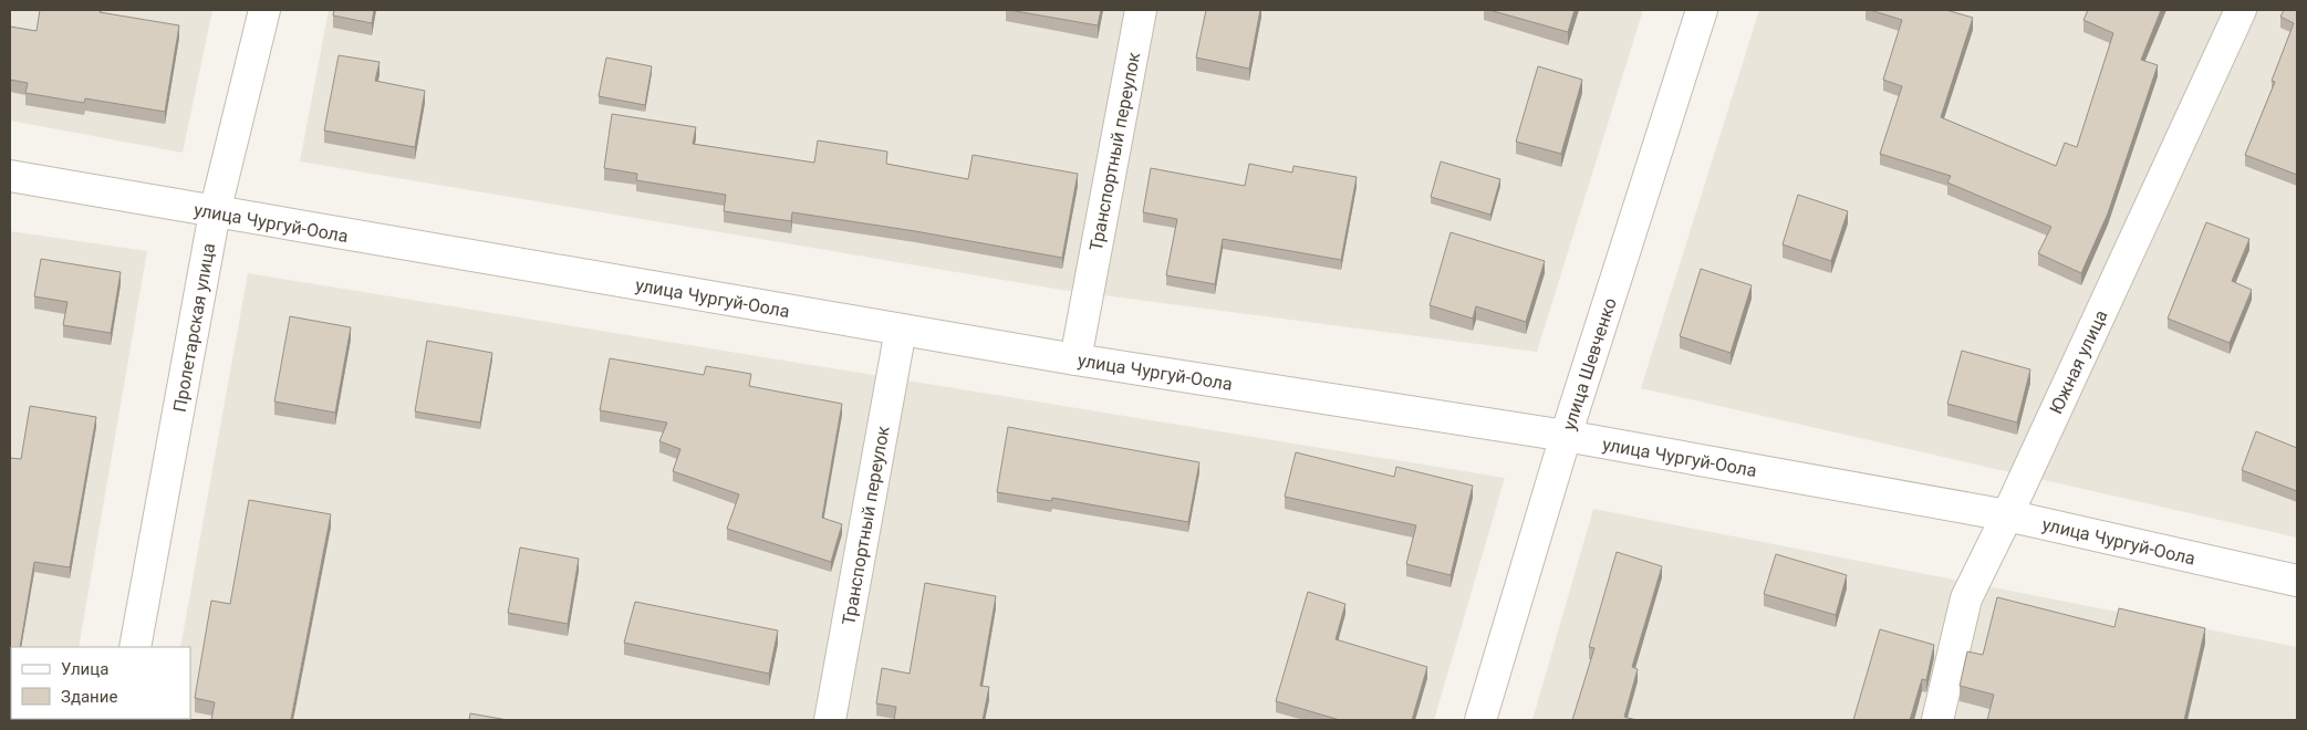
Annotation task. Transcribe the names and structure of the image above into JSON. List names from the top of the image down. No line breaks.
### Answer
{"streets":{"street":["Транспортный переулок","улица Чургуй-Оола","Пролетарская улица","Южная улица","улица Шевченко"]},"crossings":[["Транспортный переулок","улица Чургуй-Оола"],["улица Чургуй-Оола","Пролетарская улица"],["улица Чургуй-Оола","Южная улица"],["улица Чургуй-Оола","улица Шевченко"]],"legend":["Улица","Здание"]}
